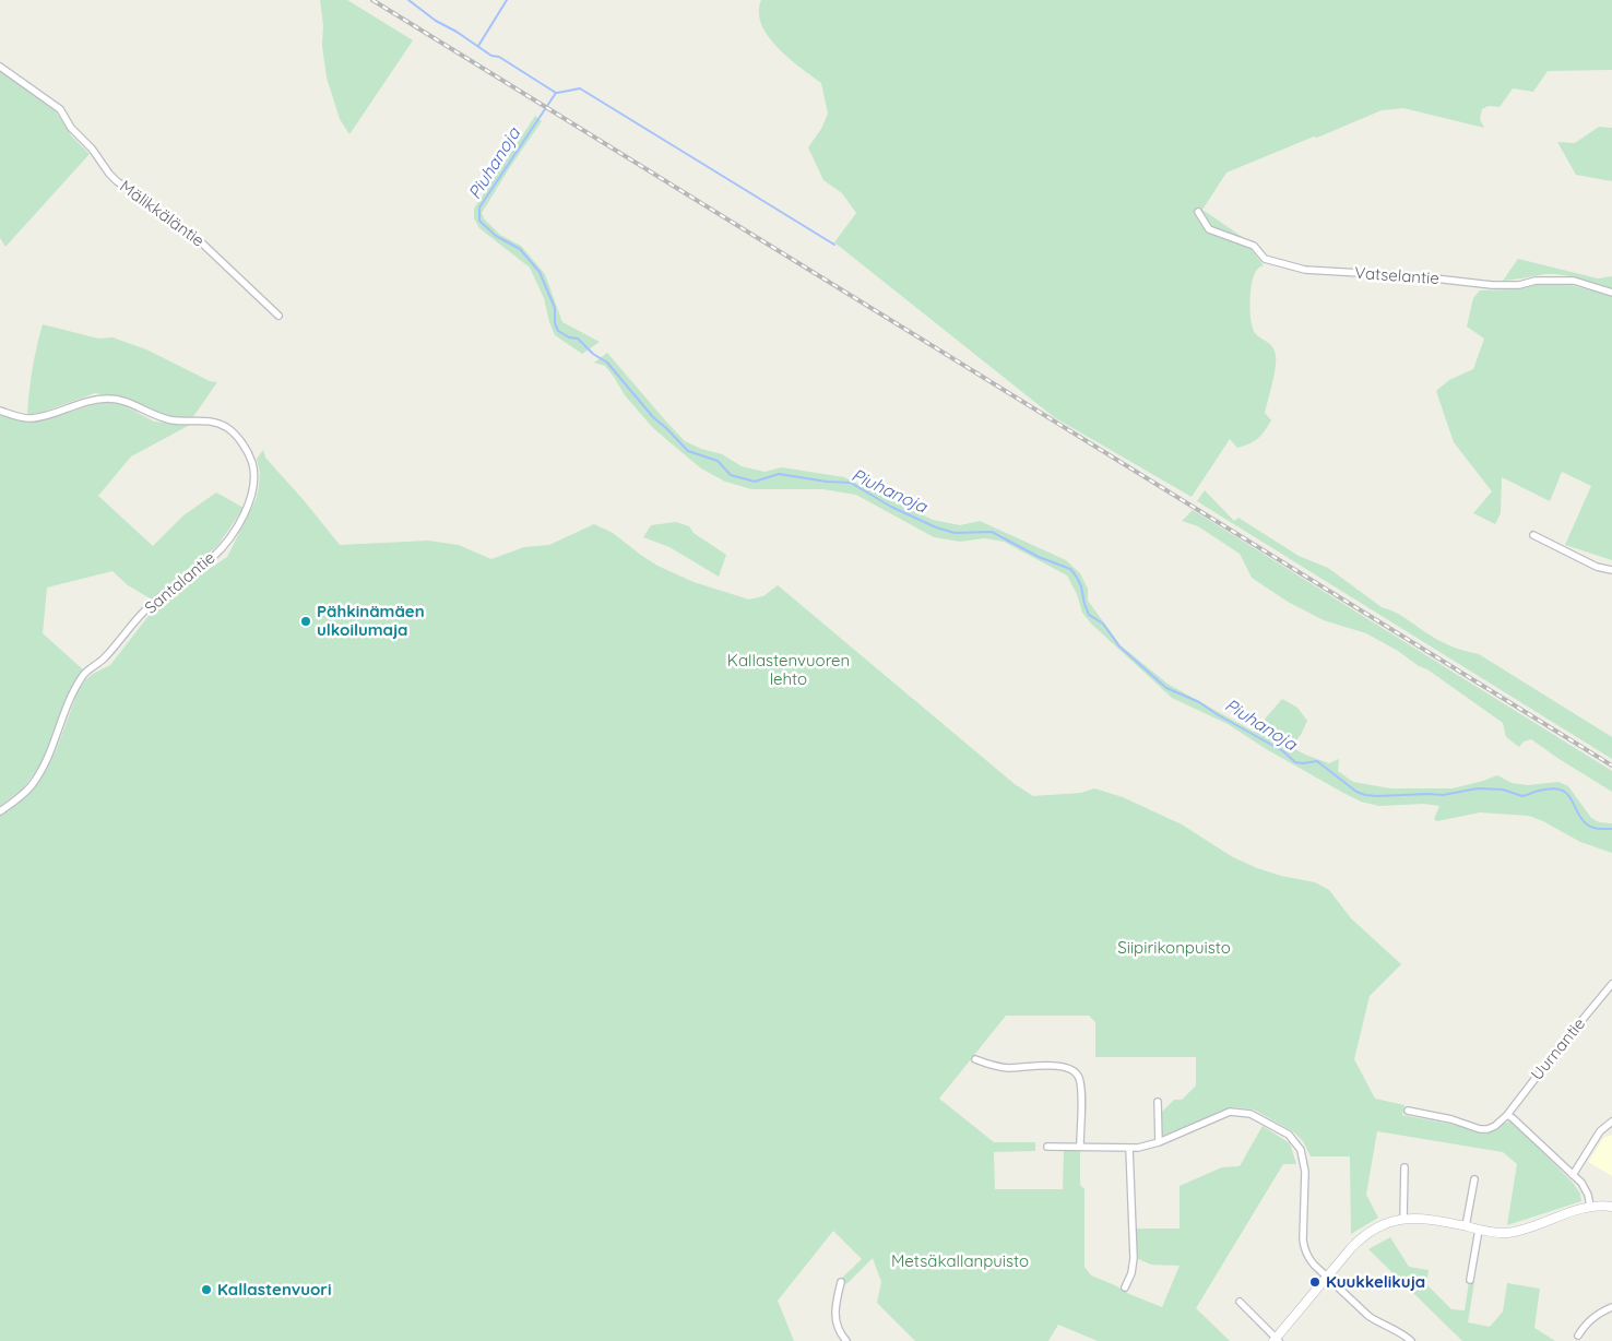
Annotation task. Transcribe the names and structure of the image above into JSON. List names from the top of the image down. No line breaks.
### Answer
{"streets":{"street":["Mälikkäläntie","Vatselantie","Santalantie","Uurnantie"]},"water":["Piuhanoja"],"parks":["Kallastenvuoren lehto","Siipirikonpuisto","Metsäkallanpuisto"],"places":["Pähkinämäen ulkoilumaja","Kuukkelikuja","Kallastenvuori"]}
